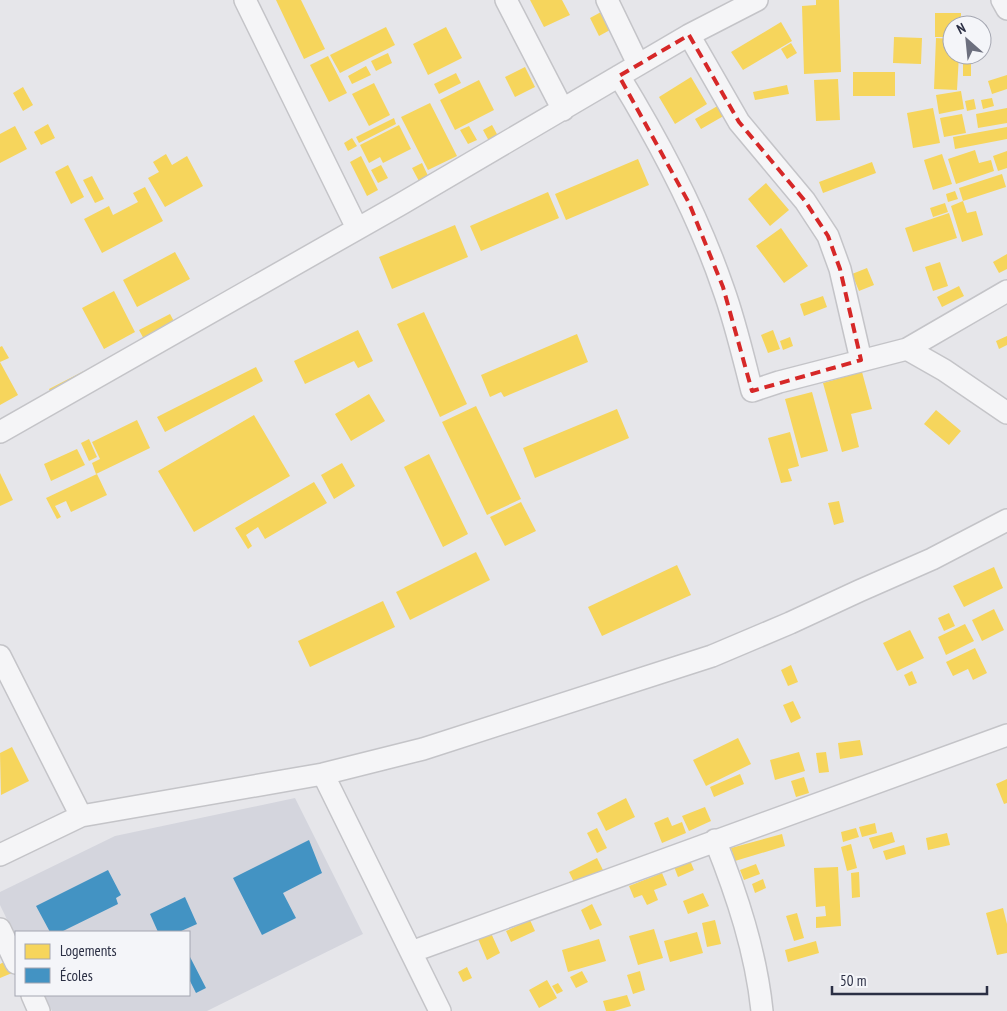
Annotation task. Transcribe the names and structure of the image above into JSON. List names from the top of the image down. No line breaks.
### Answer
{"legend":["Logements","Écoles"],"scale_bar":"50 m","north":"top left"}
